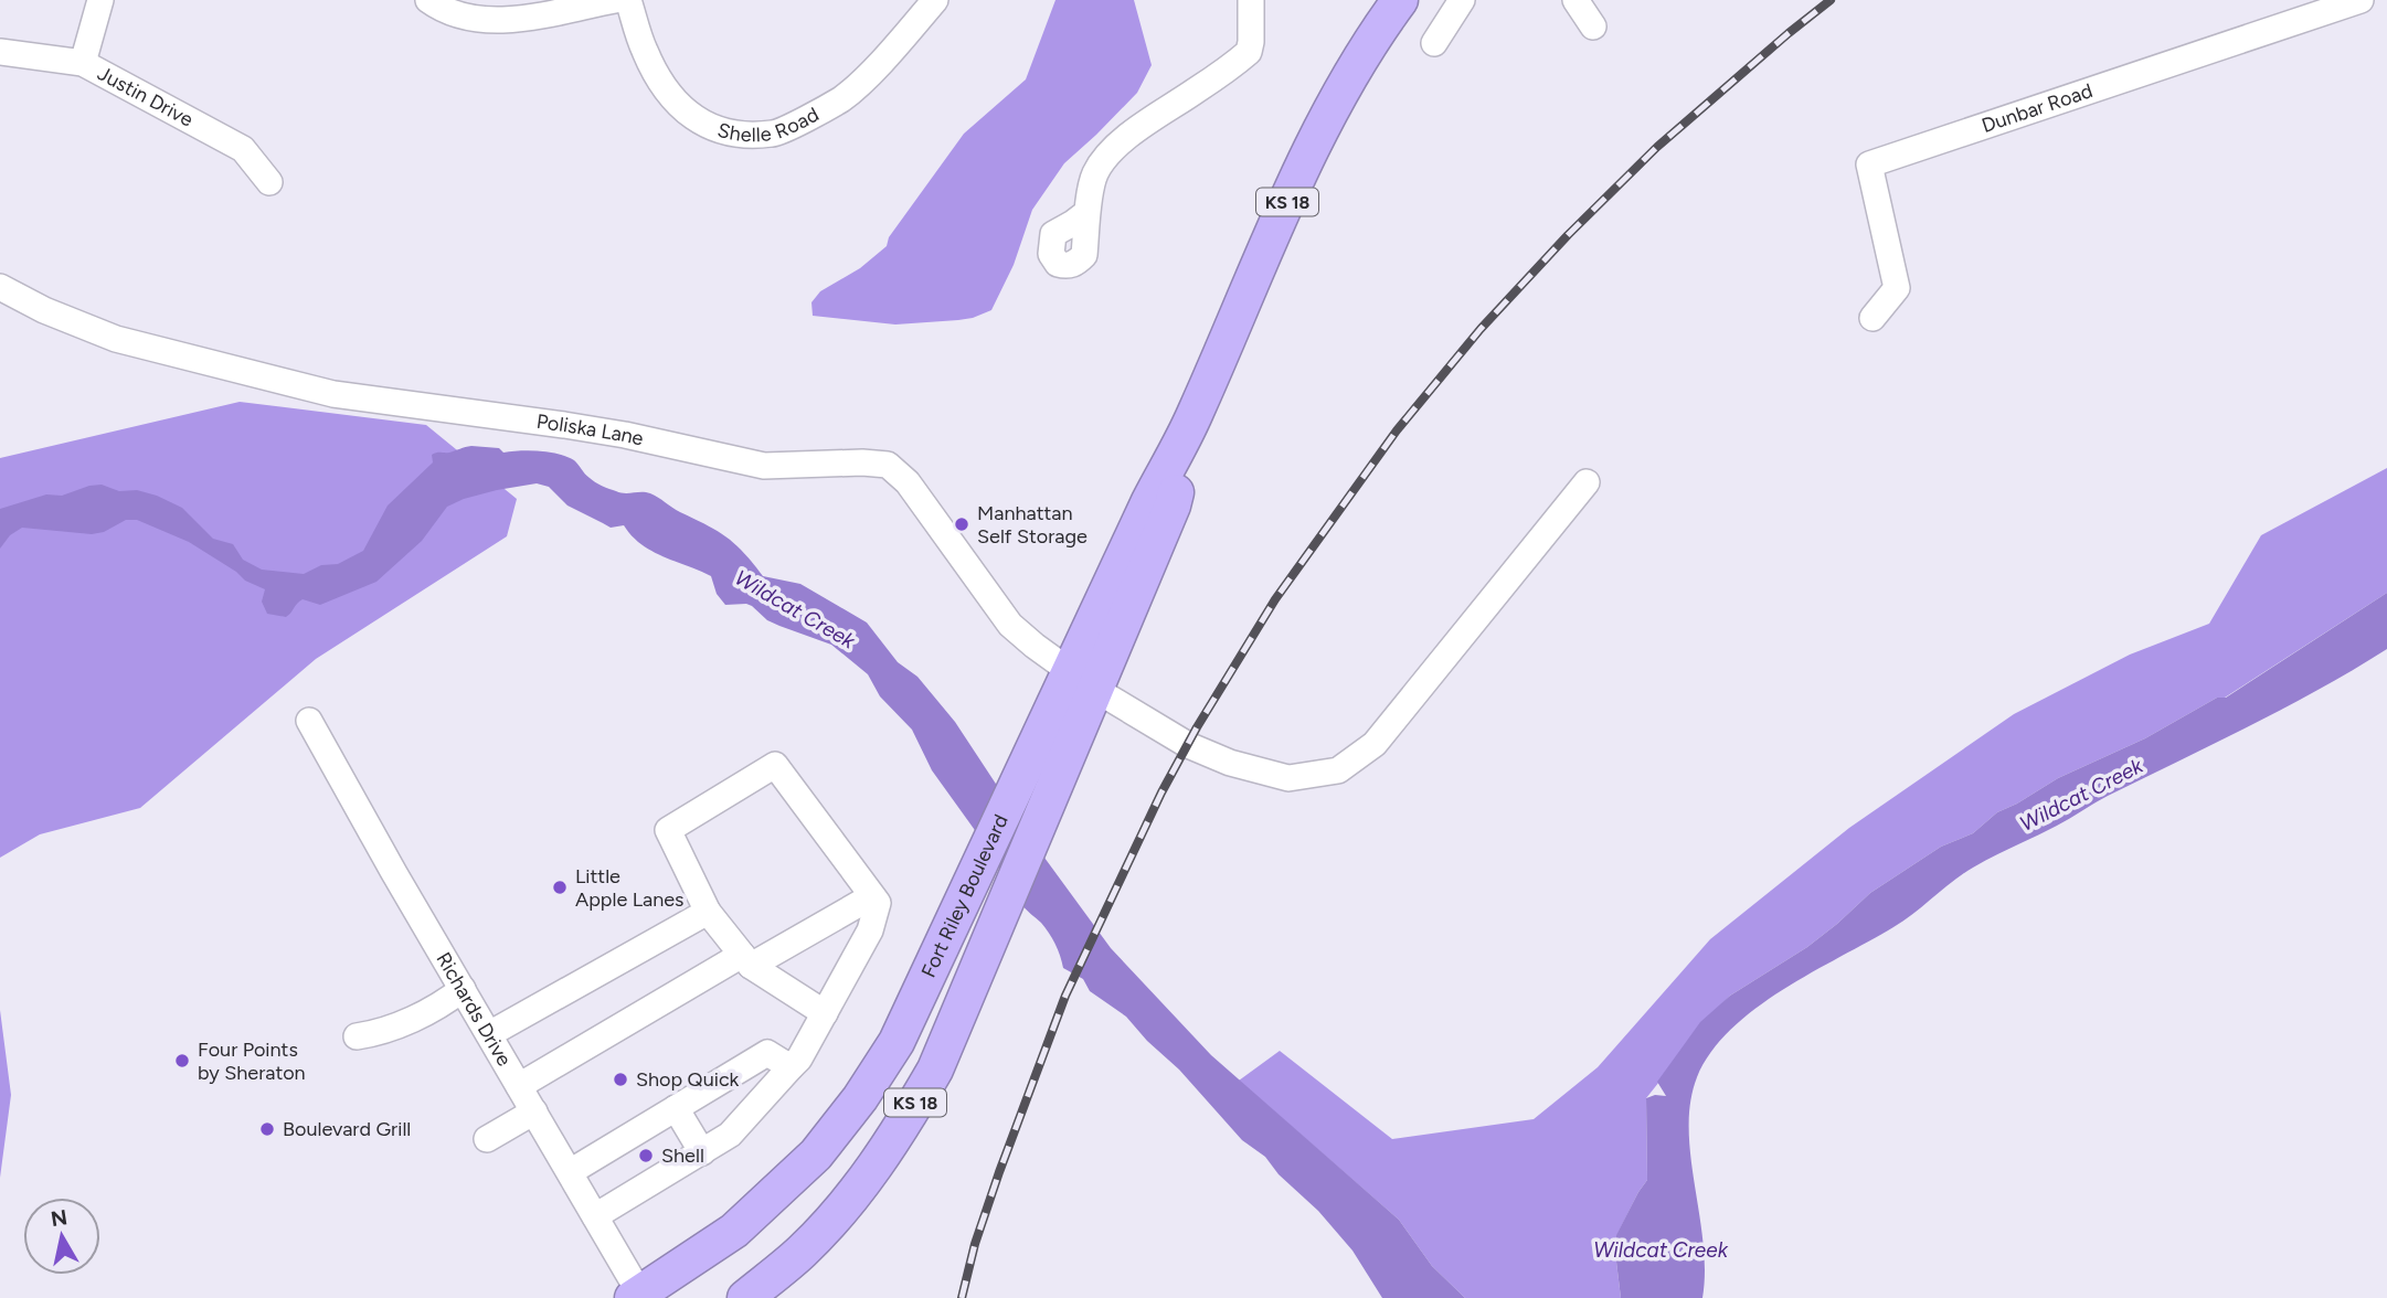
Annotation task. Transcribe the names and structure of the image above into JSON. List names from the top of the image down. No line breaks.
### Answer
{"streets":{"highway":["KS 18","Fort Riley Boulevard"],"street":["Justin Drive","Dunbar Road","Shelle Road","Poliska Lane","Richards Drive"]},"crossings":[["Poliska Lane","Fort Riley Boulevard"],["Fort Riley Boulevard","Richards Drive"]],"water":["Wildcat Creek"],"places":["Manhattan Self Storage","Little Apple Lanes","Four Points by Sheraton","Shop Quick","Boulevard Grill","Shell"],"north":"top"}
